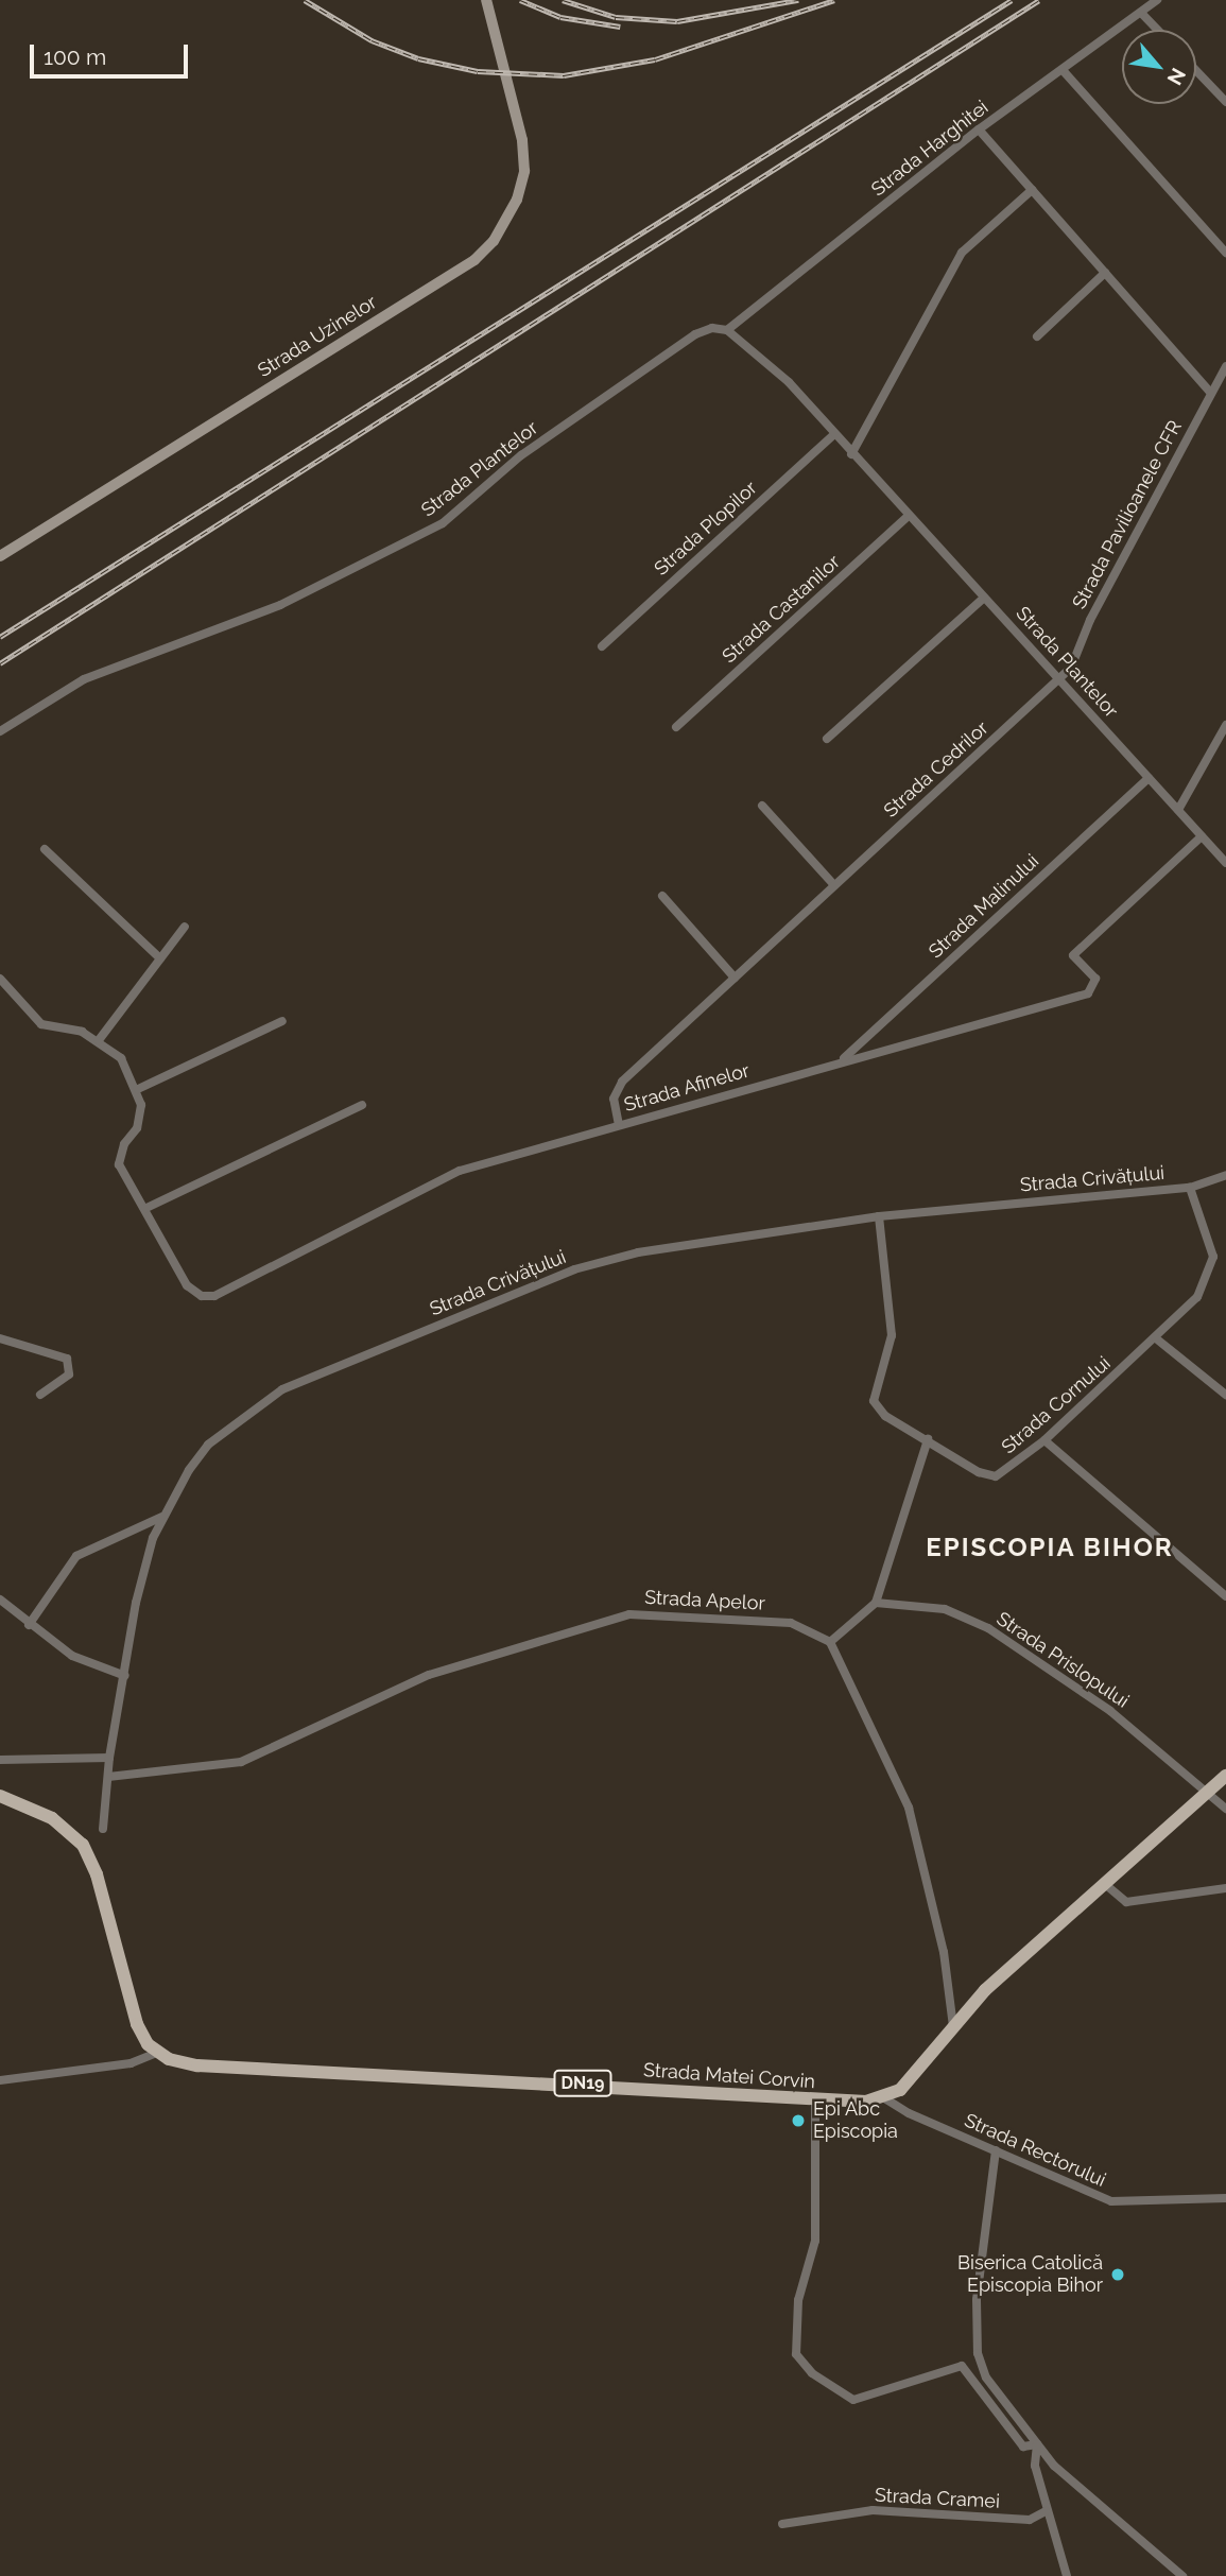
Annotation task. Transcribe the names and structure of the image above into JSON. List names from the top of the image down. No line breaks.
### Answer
{"streets":{"main road":["Strada Matei Corvin","DN19"],"street":["Strada Harghitei","Strada Uzinelor","Strada Plantelor","Strada Pavilioanele CFR","Strada Plopilor","Strada Castanilor","Strada Cedrilor","Strada Malinului","Strada Afinelor","Strada Crivățului","Strada Cornului","Strada Apelor","Strada Prislopului","Strada Rectorului","Strada Cramei"]},"crossings":[["Strada Harghitei","Strada Plantelor"],["Strada Plantelor","Strada Pavilioanele CFR"],["Strada Plantelor","Strada Plopilor"],["Strada Plantelor","Strada Castanilor"],["Strada Plantelor","Strada Cedrilor"],["Strada Plantelor","Strada Malinului"],["Strada Plantelor","Strada Afinelor"],["Strada Pavilioanele CFR","Strada Cedrilor"],["Strada Cedrilor","Strada Afinelor"],["Strada Malinului","Strada Afinelor"],["Strada Crivățului","Strada Cornului"],["Strada Crivățului","Strada Apelor"],["Strada Matei Corvin","Strada Rectorului"]],"districts":["EPISCOPIA BIHOR"],"places":["Epi Abc Episcopia","Biserica Catolică Episcopia Bihor"],"scale_bar":"100 m","north":"bottom right"}
